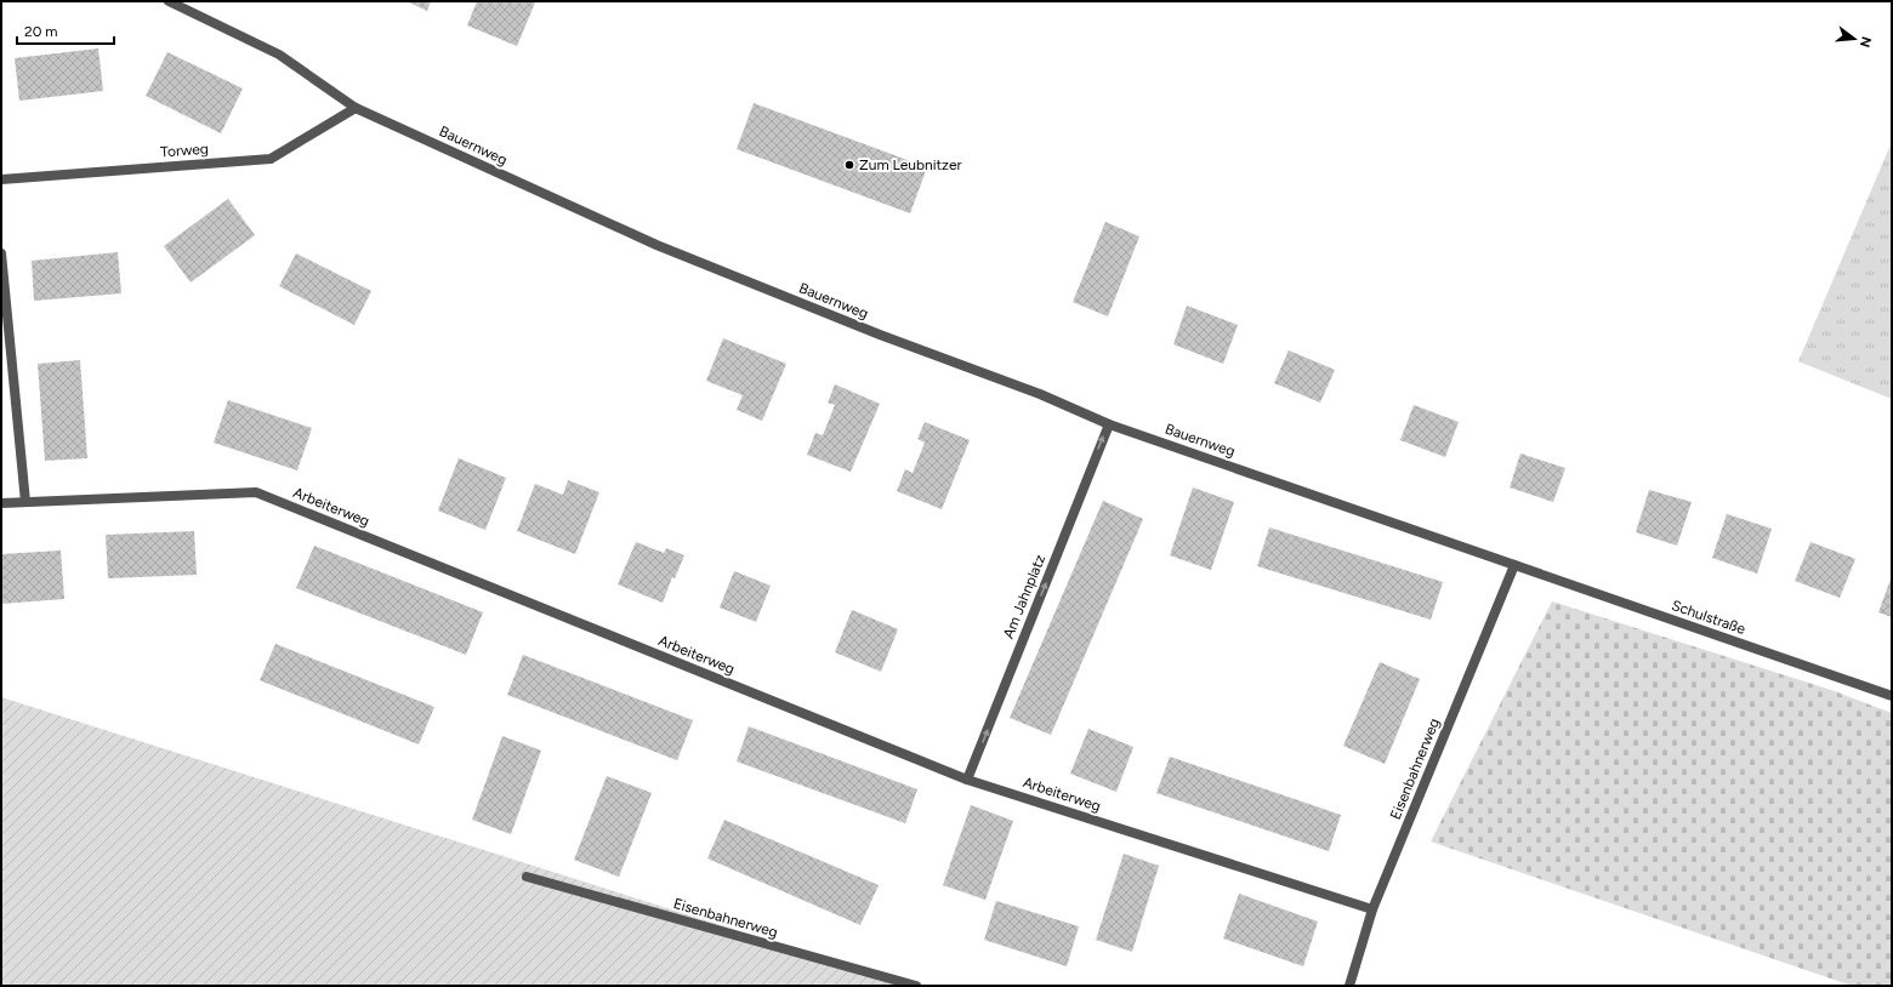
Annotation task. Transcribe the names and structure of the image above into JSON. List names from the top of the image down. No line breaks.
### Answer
{"streets":{"street":["Bauernweg","Torweg","Arbeiterweg","Am Jahnplatz","Schulstraße","Eisenbahnerweg"]},"crossings":[["Bauernweg","Torweg"],["Bauernweg","Am Jahnplatz"],["Bauernweg","Schulstraße"],["Bauernweg","Eisenbahnerweg"],["Arbeiterweg","Am Jahnplatz"],["Arbeiterweg","Eisenbahnerweg"],["Schulstraße","Eisenbahnerweg"]],"one_way":["Am Jahnplatz"],"places":["Zum Leubnitzer"],"scale_bar":"20 m","north":"right"}
